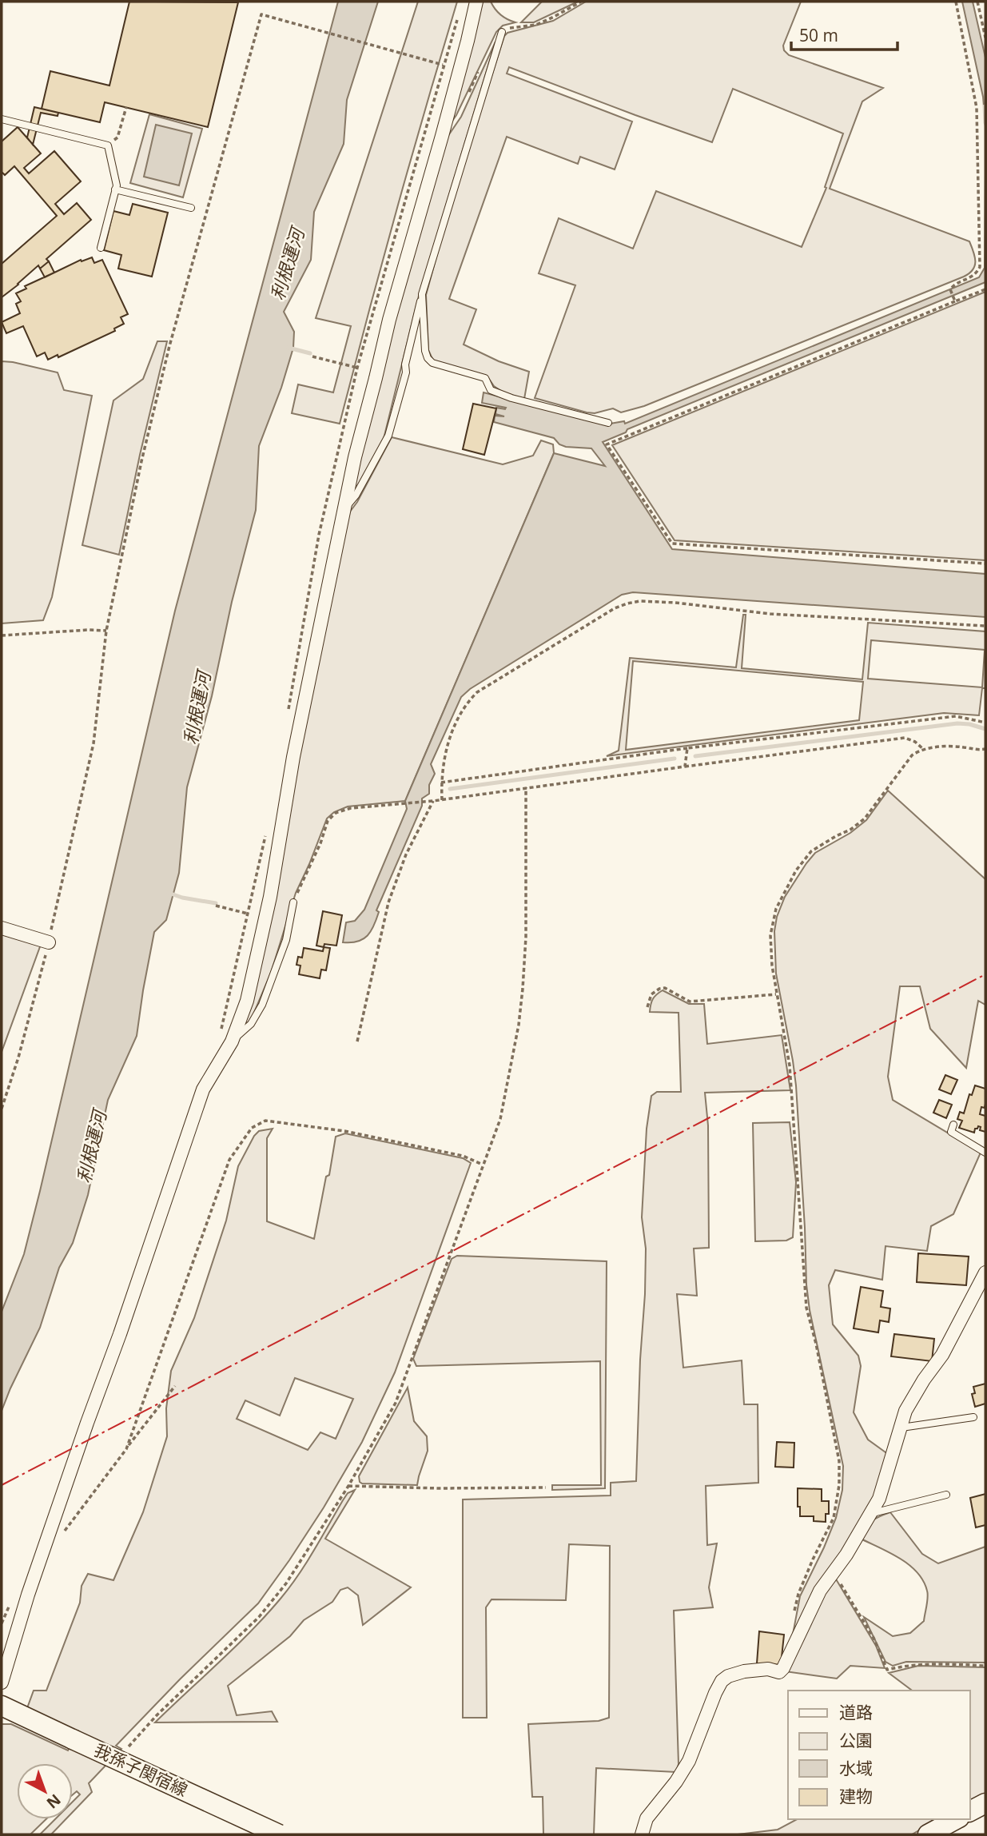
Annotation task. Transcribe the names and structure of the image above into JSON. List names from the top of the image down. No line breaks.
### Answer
{"streets":{"main road":["我孫子関宿線"]},"water":["利根運河"],"legend":["道路","公園","水域","建物"],"scale_bar":"50 m","north":"bottom right"}
